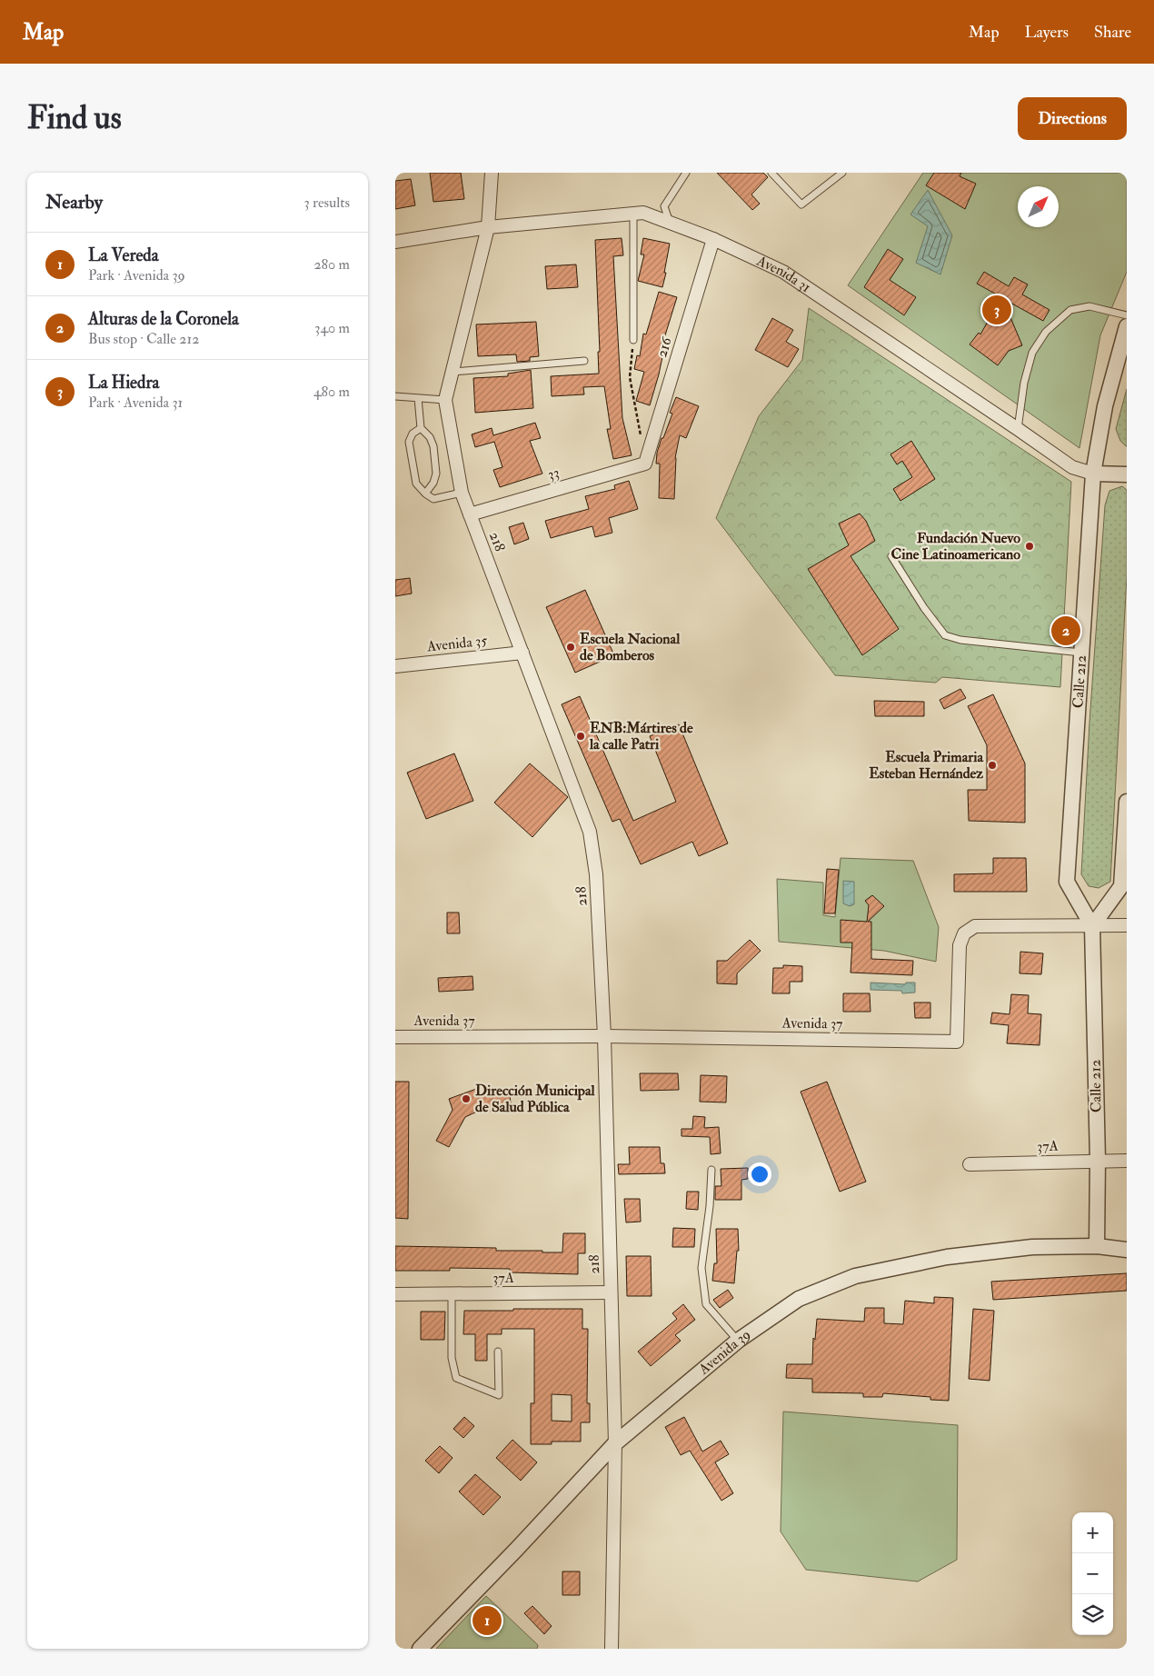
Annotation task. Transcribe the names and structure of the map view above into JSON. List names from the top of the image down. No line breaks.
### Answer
{"streets":{"street":["Avenida 31","216","33","218","Avenida 35","Calle 212","Avenida 37","37A","Avenida 39"]},"crossings":[["Avenida 31","216"],["Avenida 31","218"],["Avenida 31","Calle 212"],["216","33"],["33","218"],["218","Avenida 35"],["218","Avenida 37"],["218","37A"],["218","Avenida 39"],["Calle 212","Avenida 37"],["Calle 212","37A"],["Calle 212","Avenida 39"]],"places":["Fundación Nuevo Cine Latinoamericano","Escuela Nacional de Bomberos","ENB:Mártires de la calle Patri","Escuela Primaria Esteban Hernández","Dirección Municipal de Salud Pública"],"north":"top right","page":{"header":"Map","nav":["Map","Layers","Share"],"buttons":"Directions","title":"Find us","heading":["Nearby","3 results"],"list":[{"mark":"1","name":"La Vereda","note":"Park · Avenida 39","value":"280 m"},{"mark":"2","name":"Alturas de la Coronela","note":"Bus stop · Calle 212","value":"340 m"},{"mark":"3","name":"La Hiedra","note":"Park · Avenida 31","value":"480 m"}],"pins":["3","2","1"],"map_buttons":["+","−"]}}
